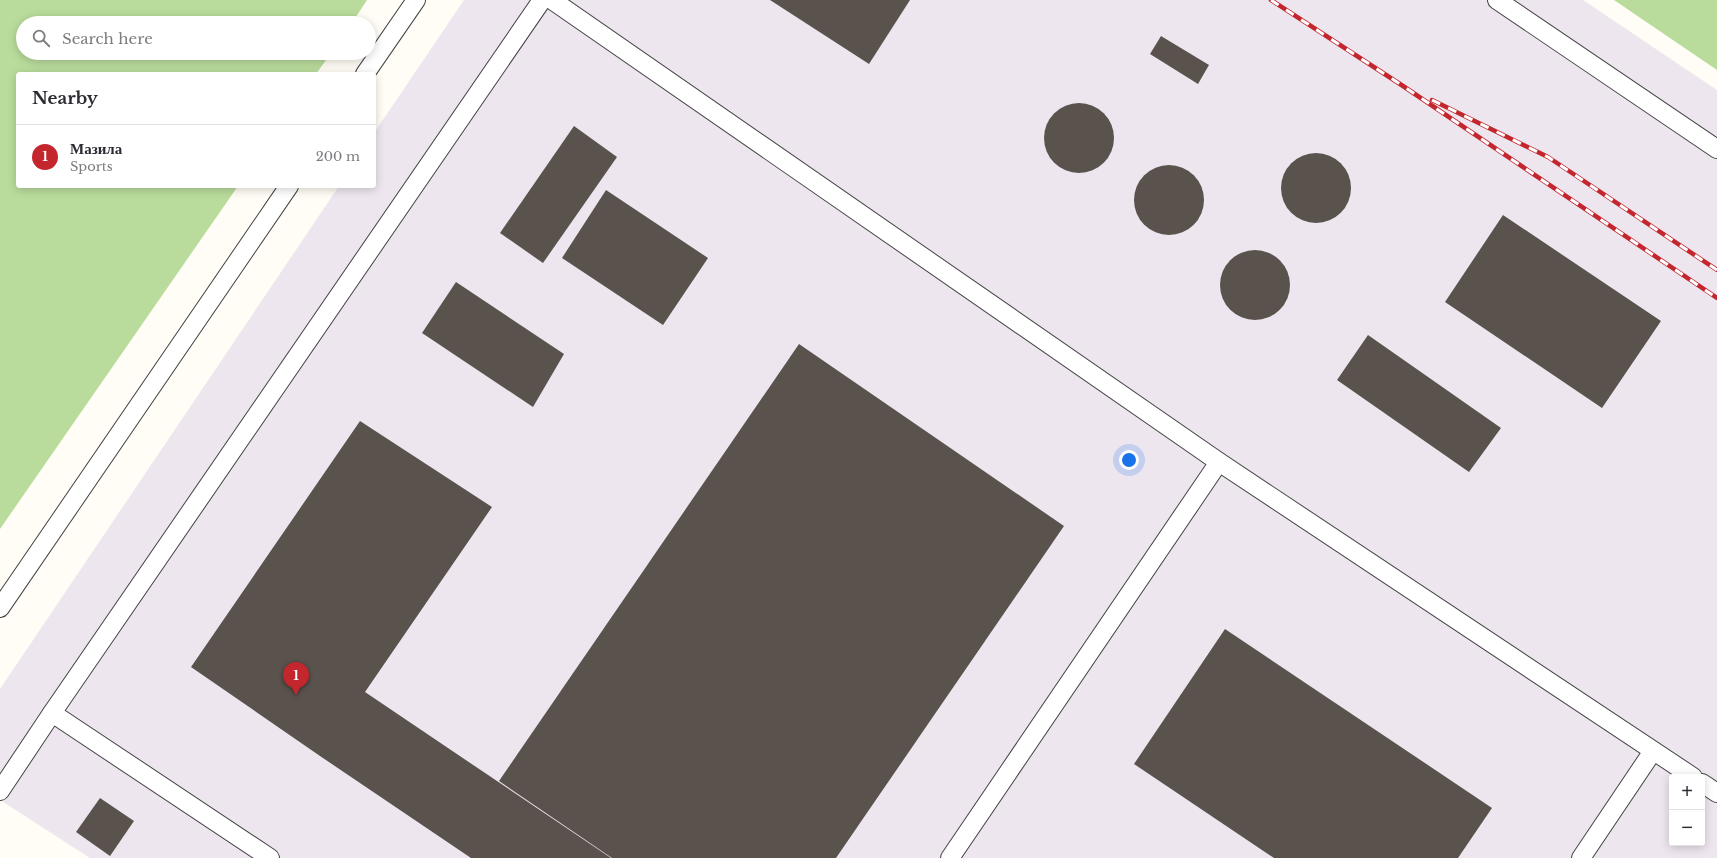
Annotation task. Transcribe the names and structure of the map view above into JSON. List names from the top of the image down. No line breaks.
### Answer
{"page":{"search":"Search here","heading":"Nearby","list":[{"mark":"1","name":"Мазила","note":"Sports","value":"200 m"}],"pins":"1","map_buttons":["+","−"]}}
